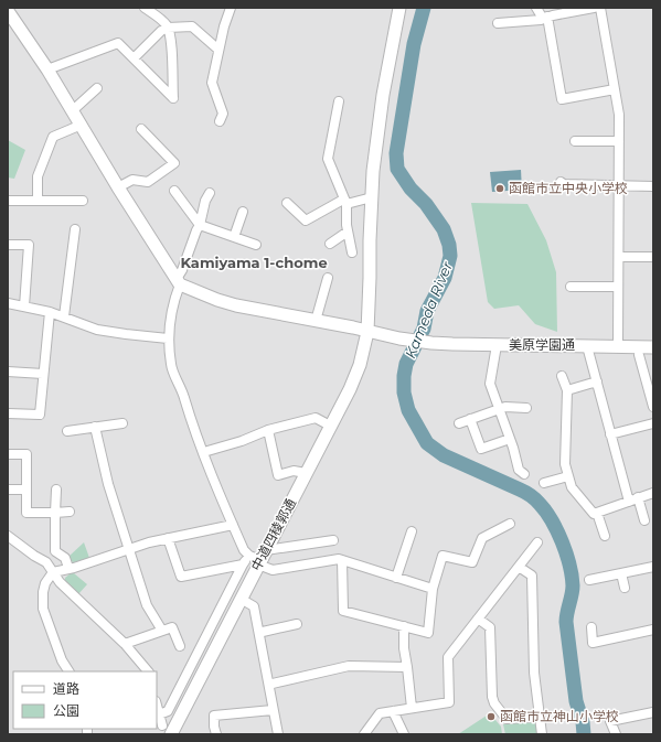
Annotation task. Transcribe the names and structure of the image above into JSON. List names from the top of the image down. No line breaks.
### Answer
{"streets":{"street":["美原学園通","中道四稜郭通"]},"crossings":[["美原学園通","中道四稜郭通"]],"districts":["Kamiyama 1-chome"],"water":["Kameda River"],"places":["函館市立中央小学校","函館市立神山小学校"],"legend":["道路","公園"]}
